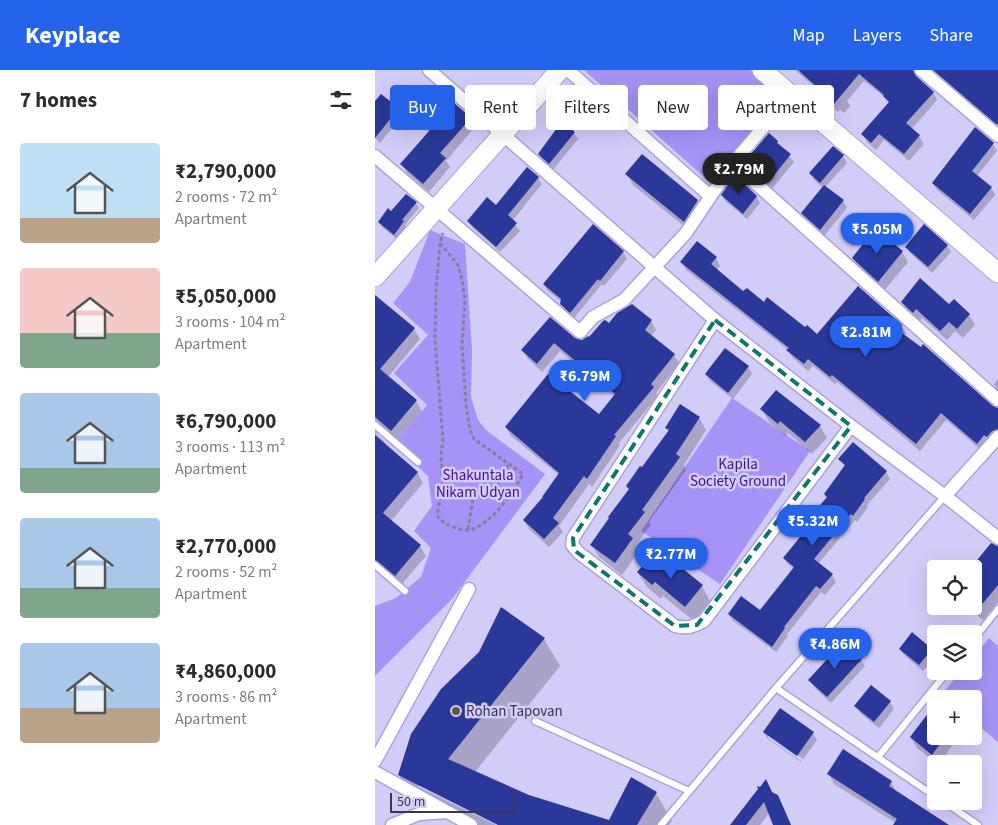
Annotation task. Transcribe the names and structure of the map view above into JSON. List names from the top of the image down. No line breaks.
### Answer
{"parks":["Kapila Society Ground","Shakuntala Nikam Udyan"],"places":["Rohan Tapovan"],"scale_bar":"50 m","page":{"header":"Keyplace","nav":["Map","Layers","Share"],"heading":"7 homes","chip":["Buy","Rent","Filters","New","Apartment"],"list":[{"name":"₹2,790,000","note":"2 rooms · 72 m² · Apartment"},{"name":"₹5,050,000","note":"3 rooms · 104 m² · Apartment"},{"name":"₹6,790,000","note":"3 rooms · 113 m² · Apartment"},{"name":"₹2,770,000","note":"2 rooms · 52 m² · Apartment"},{"name":"₹4,860,000","note":"3 rooms · 86 m² · Apartment"}],"price":["₹2.79M","₹5.05M","₹2.81M","₹6.79M","₹5.32M","₹2.77M","₹4.86M"],"map_buttons":["+","−"],"scale":"50 m"}}
